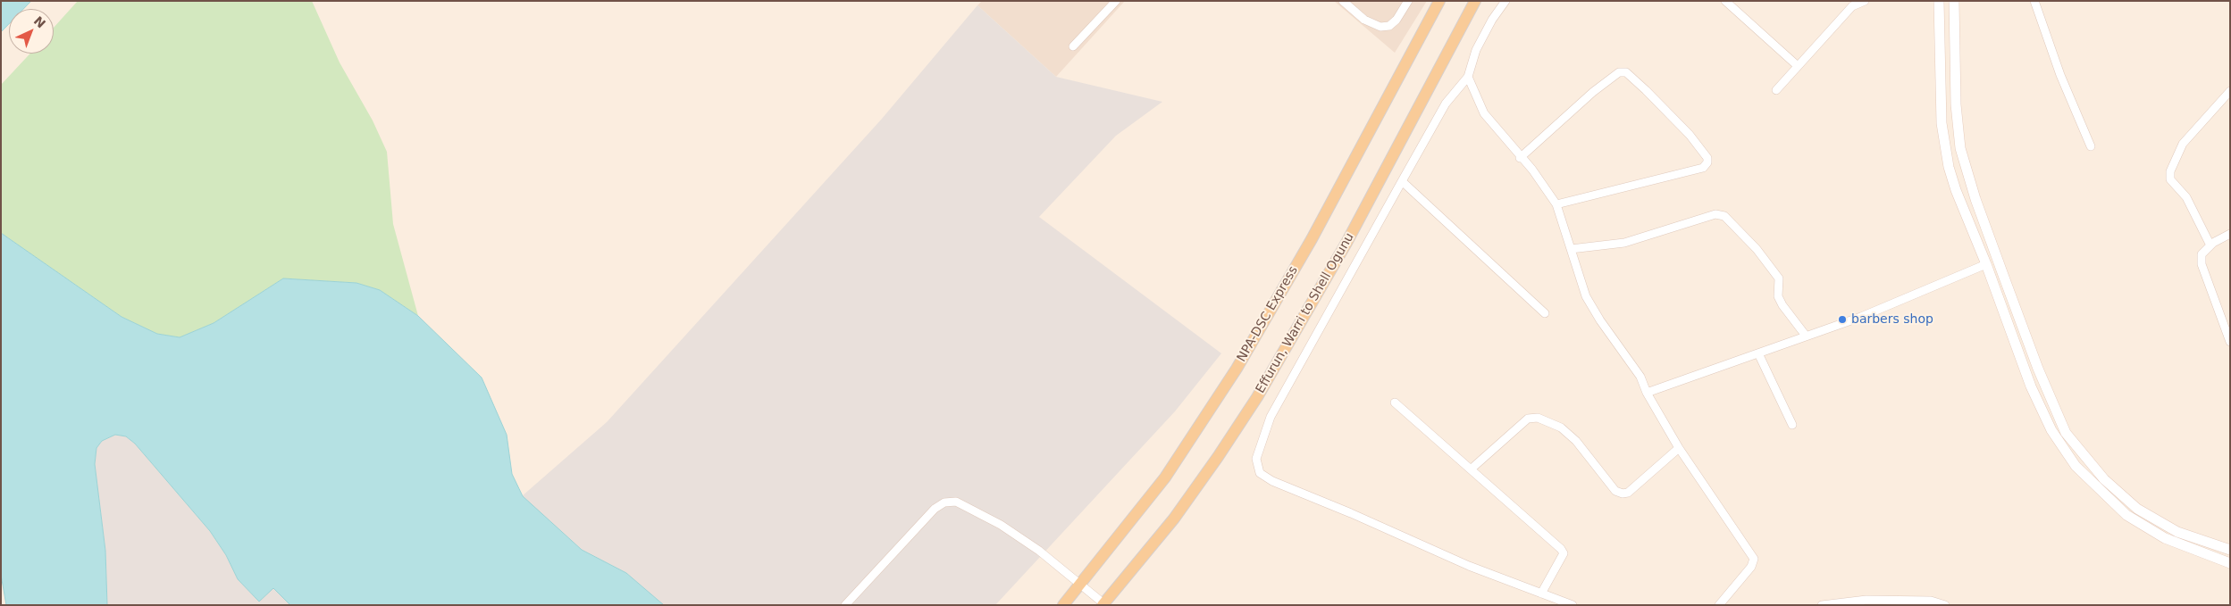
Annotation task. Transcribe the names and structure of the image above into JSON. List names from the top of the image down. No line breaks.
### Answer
{"streets":{"main road":["Effurun, Warri to Shell Ogunu","NPA-DSC Express"]},"places":["barbers shop"],"north":"top right"}
